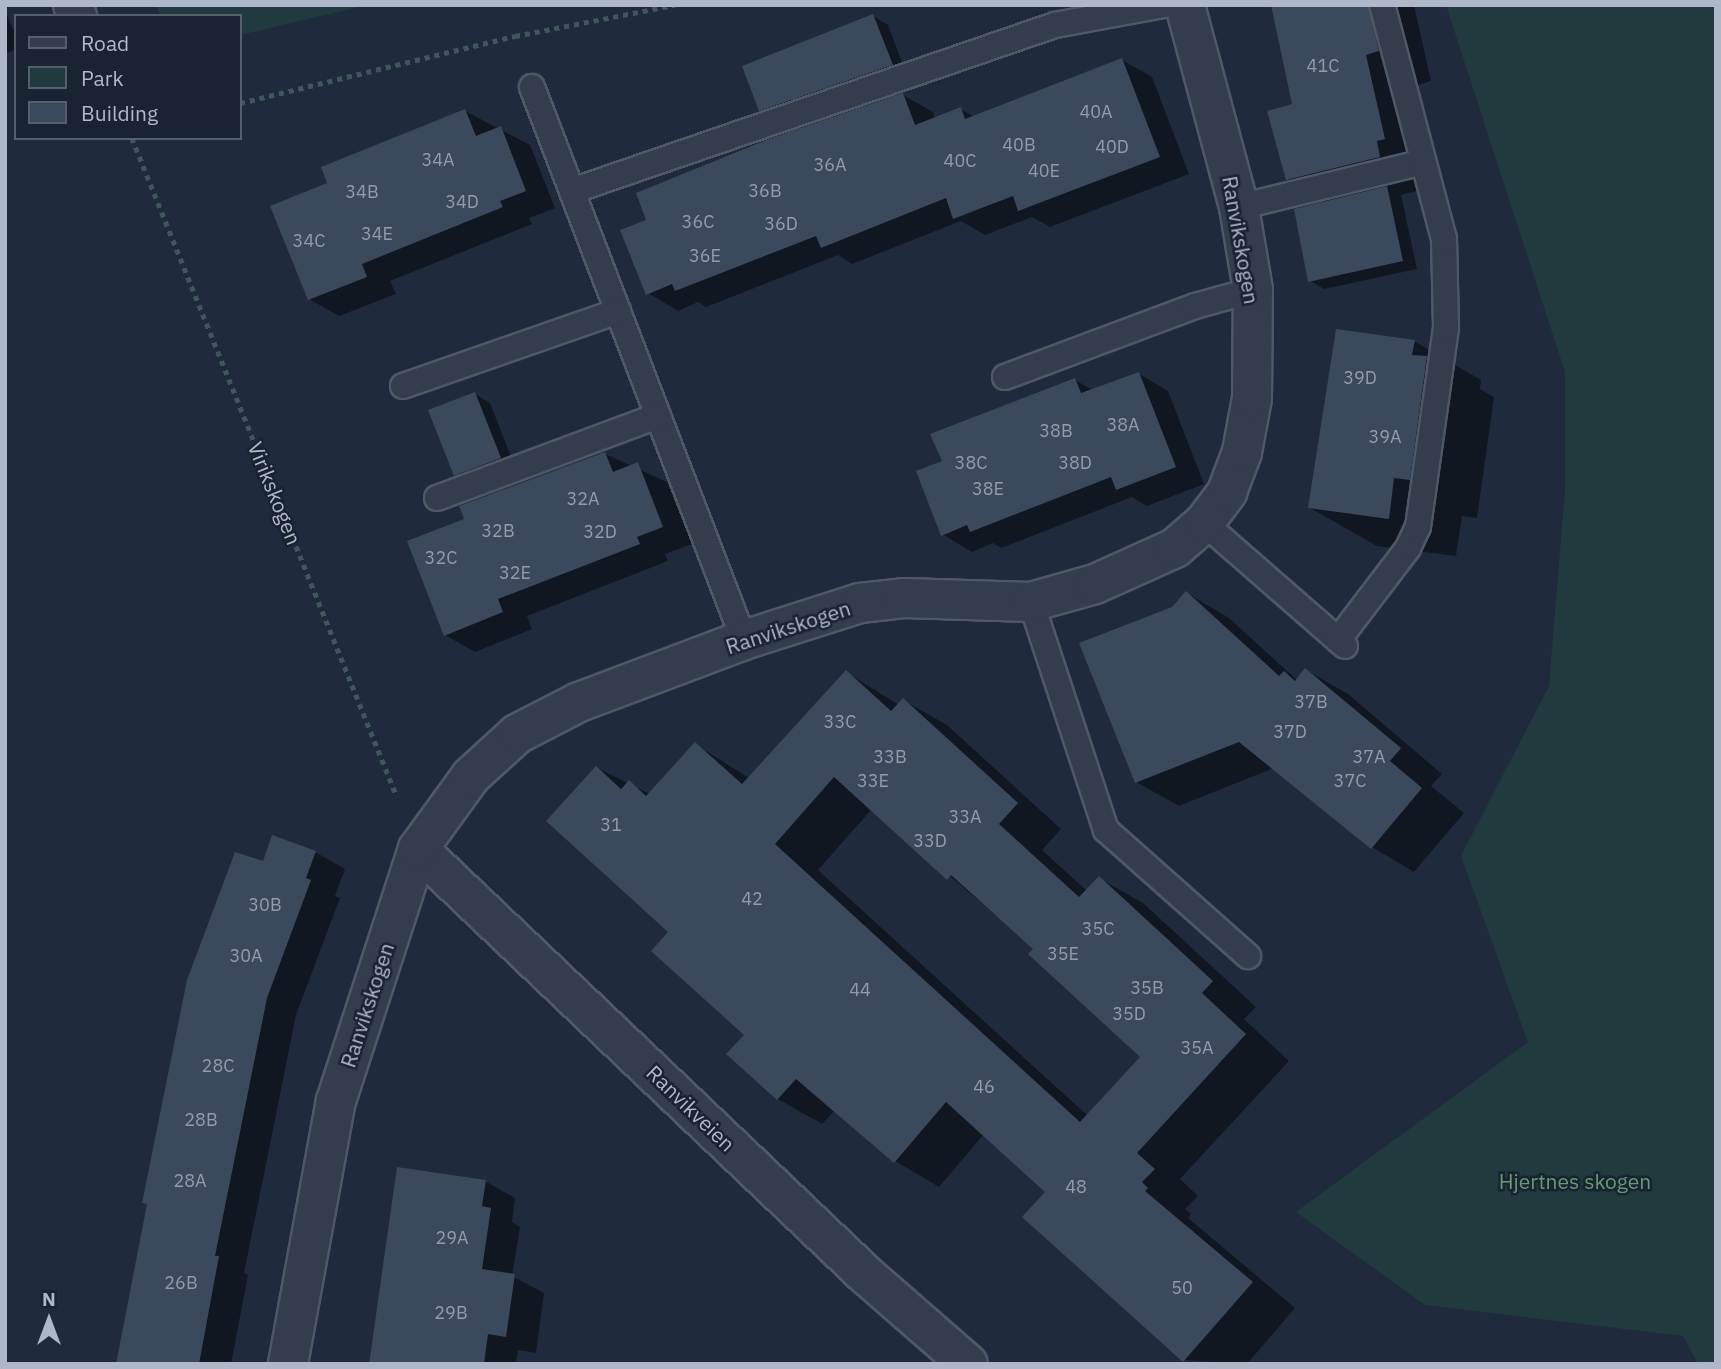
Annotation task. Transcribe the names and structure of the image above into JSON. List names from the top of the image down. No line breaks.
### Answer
{"streets":{"street":["Ranvikskogen","Ranvikveien"],"path":["Virikskogen"]},"crossings":[["Ranvikskogen","Virikskogen"],["Ranvikskogen","Ranvikveien"],["Virikskogen","Ranvikveien"]],"parks":["Hjertnes skogen"],"house_numbers":["41C","40A","40B","40D","34A","40C","36A","40E","36B","34B","34D","36C","36D","34E","34C","36E","39D","38A","38B","39A","38C","38D","38E","32A","32B","32D","32C","32E","37B","33C","37D","33B","37A","33E","37C","33A","31","33D","42","30B","35C","35E","30A","35B","44","35D","35A","28C","46","28B","28A","48","29A","26B","50","29B"],"legend":["Road","Park","Building"],"north":"top"}
